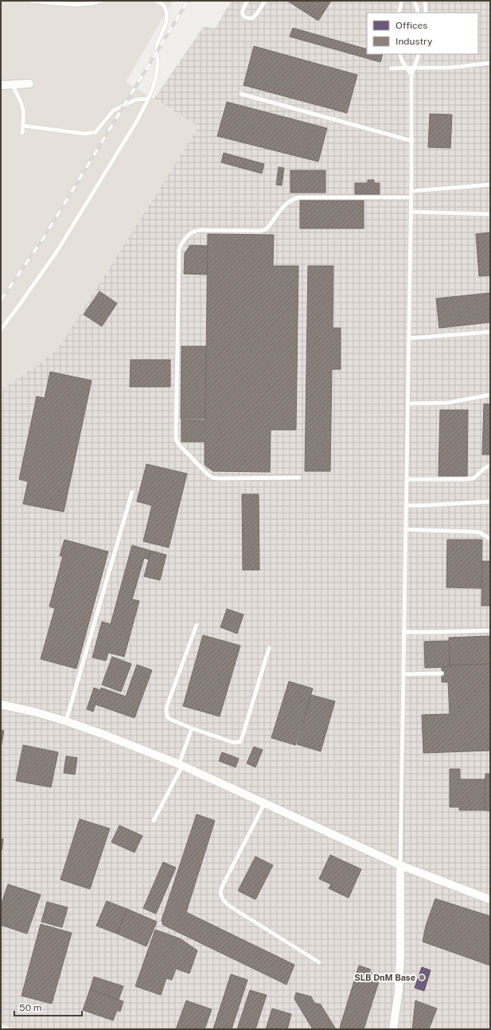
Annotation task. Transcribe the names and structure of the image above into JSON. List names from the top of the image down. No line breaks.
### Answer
{"places":["SLB DnM Base"],"legend":["Offices","Industry"],"scale_bar":"50 m"}
